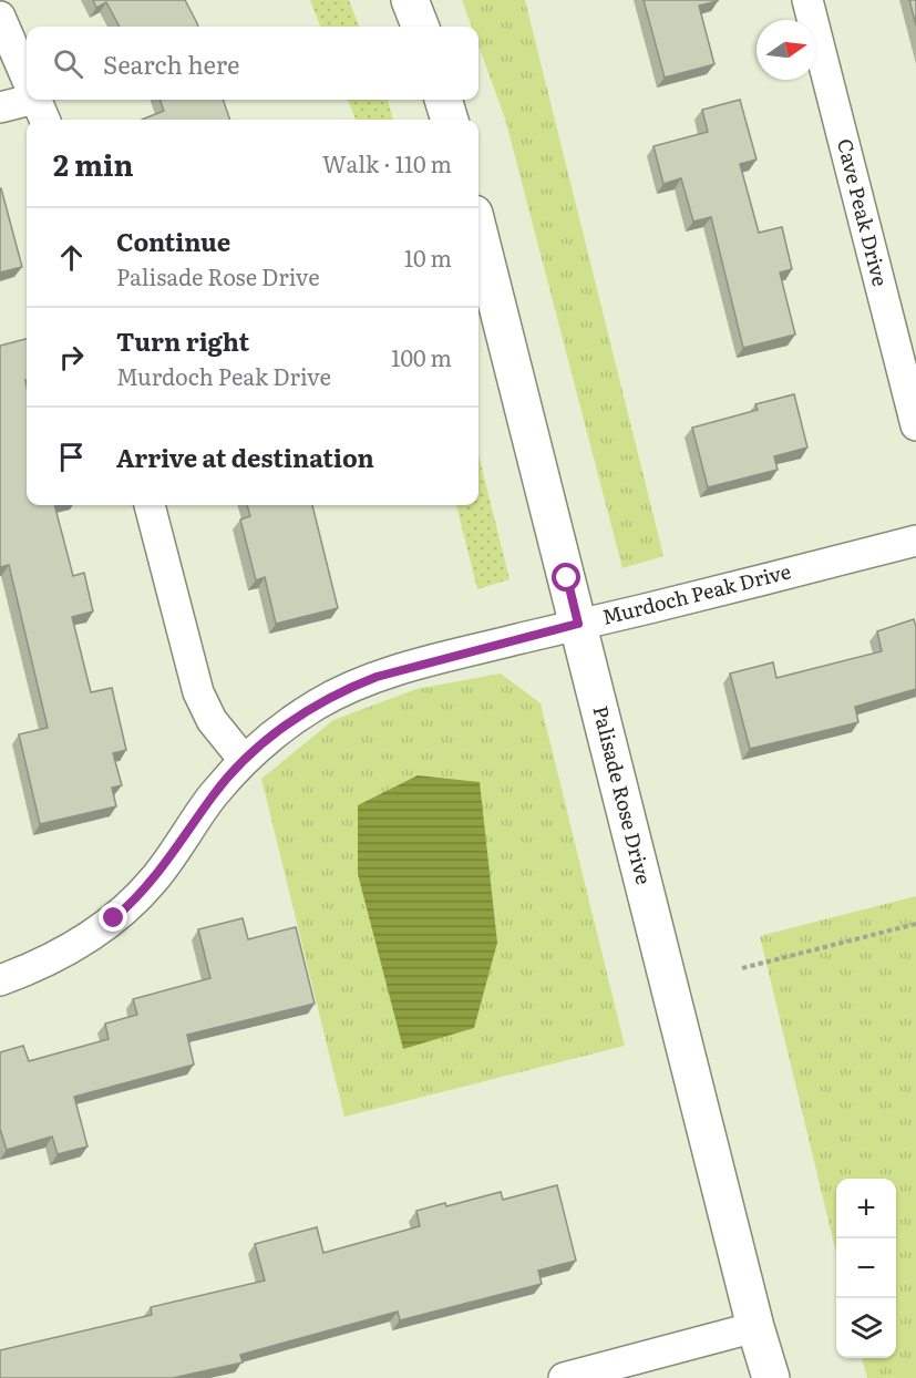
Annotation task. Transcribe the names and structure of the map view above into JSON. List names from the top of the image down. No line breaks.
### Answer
{"streets":{"street":["Cave Peak Drive","Murdoch Peak Drive","Palisade Rose Drive"]},"crossings":[["Murdoch Peak Drive","Palisade Rose Drive"]],"north":"right","page":{"search":"Search here","heading":["2 min","Walk · 110 m"],"list":[["Continue","Palisade Rose Drive","10 m"],["Turn right","Murdoch Peak Drive","100 m"],"Arrive at destination"],"map_buttons":["+","−"]}}
